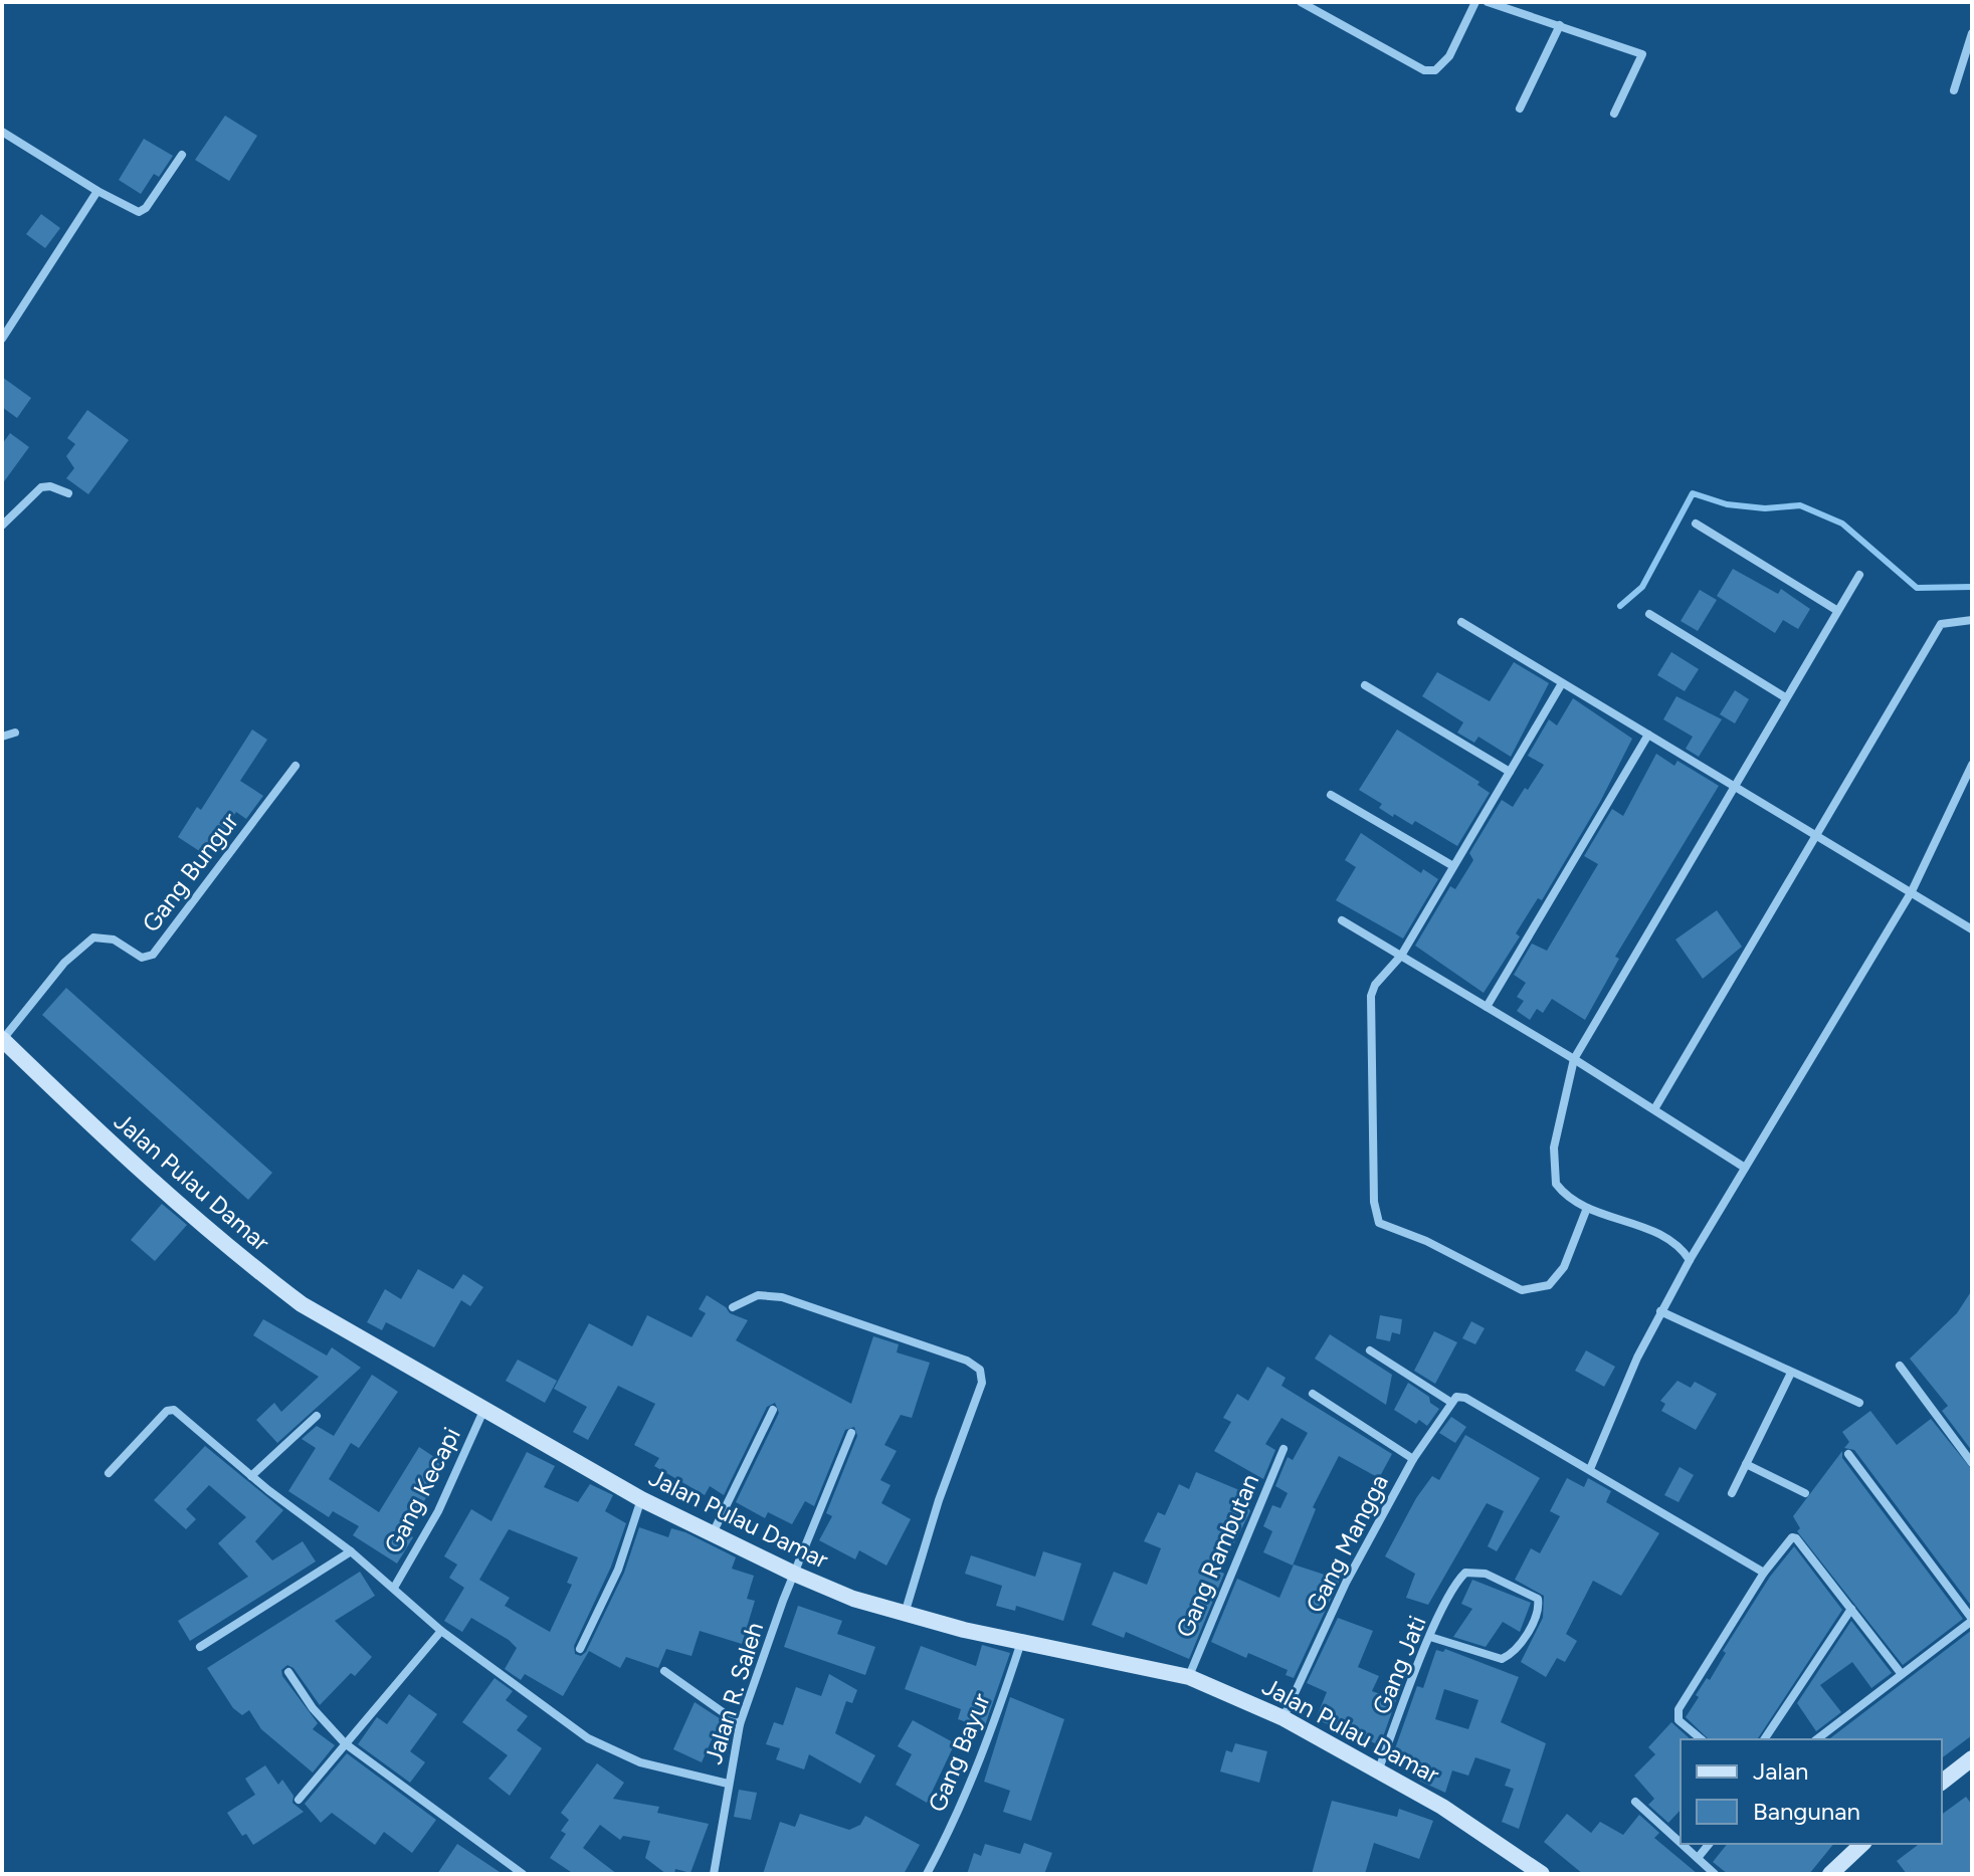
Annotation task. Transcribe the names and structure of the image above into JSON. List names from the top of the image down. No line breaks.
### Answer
{"streets":{"street":["Gang Bungur","Jalan Pulau Damar","Gang Kecapi","Gang Mangga","Gang Rambutan","Gang Jati","Jalan R. Saleh","Gang Bayur"]},"crossings":[["Gang Bungur","Jalan Pulau Damar"],["Jalan Pulau Damar","Gang Kecapi"],["Jalan Pulau Damar","Gang Mangga"],["Jalan Pulau Damar","Gang Rambutan"],["Jalan Pulau Damar","Gang Jati"],["Jalan Pulau Damar","Jalan R. Saleh"],["Jalan Pulau Damar","Gang Bayur"]],"legend":["Jalan","Bangunan"]}
